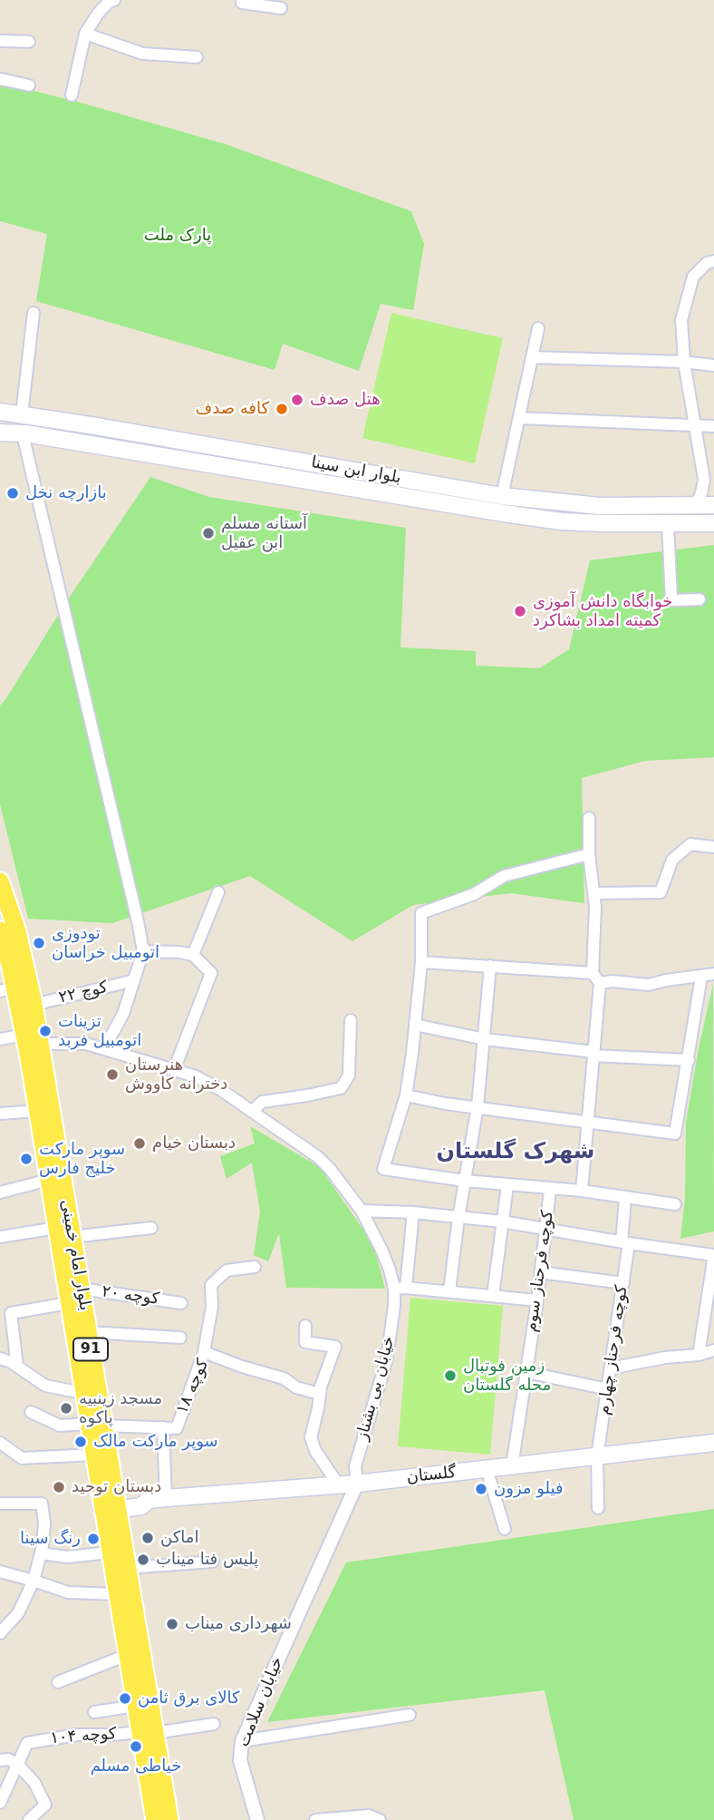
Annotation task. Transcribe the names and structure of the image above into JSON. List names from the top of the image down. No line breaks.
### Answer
{"streets":{"main road":["بلوار ابن سینا","بلوار امام خمینی","91","گلستان"],"street":["کوچ ۲۲","کوچه فرحناز سوم","کوچه ۲۰","کوچه فرحناز چهارم","کوچه ۱۸","خیابان بی بشناز","خیابان سلامت","کوچه ۱۰۴"]},"crossings":[["کوچ ۲۲","بلوار امام خمینی"],["بلوار امام خمینی","کوچه ۲۰"],["بلوار امام خمینی","کوچه ۱۸"],["بلوار امام خمینی","خیابان بی بشناز"],["بلوار امام خمینی","گلستان"],["بلوار امام خمینی","کوچه ۱۰۴"],["کوچه فرحناز سوم","گلستان"],["کوچه فرحناز چهارم","گلستان"],["خیابان بی بشناز","گلستان"],["خیابان بی بشناز","خیابان سلامت"],["گلستان","خیابان سلامت"]],"districts":["شهرک گلستان"],"parks":["پارک ملت"],"places":["هتل صدف","کافه صدف","بازارچه نخل","آستانه مسلم ابن عقیل","خوابگاه دانش آموزی کمیته امداد بشاکرد","تودوزی اتومبیل خراسان","تزینات اتومبیل فربد","هنرستان دخترانه کاووش","دبستان خیام","سوپر مارکت خلیج فارس","زمین فوتبال محله گلستان","مسجد زینبیه پاکوه","سوپر مارکت مالک","دبستان توحید","فیلو مزون","اماکن","رنگ سینا","پلیس فتا میناب","شهرداری میناب","کالای برق ثامن","خیاطی مسلم"]}
